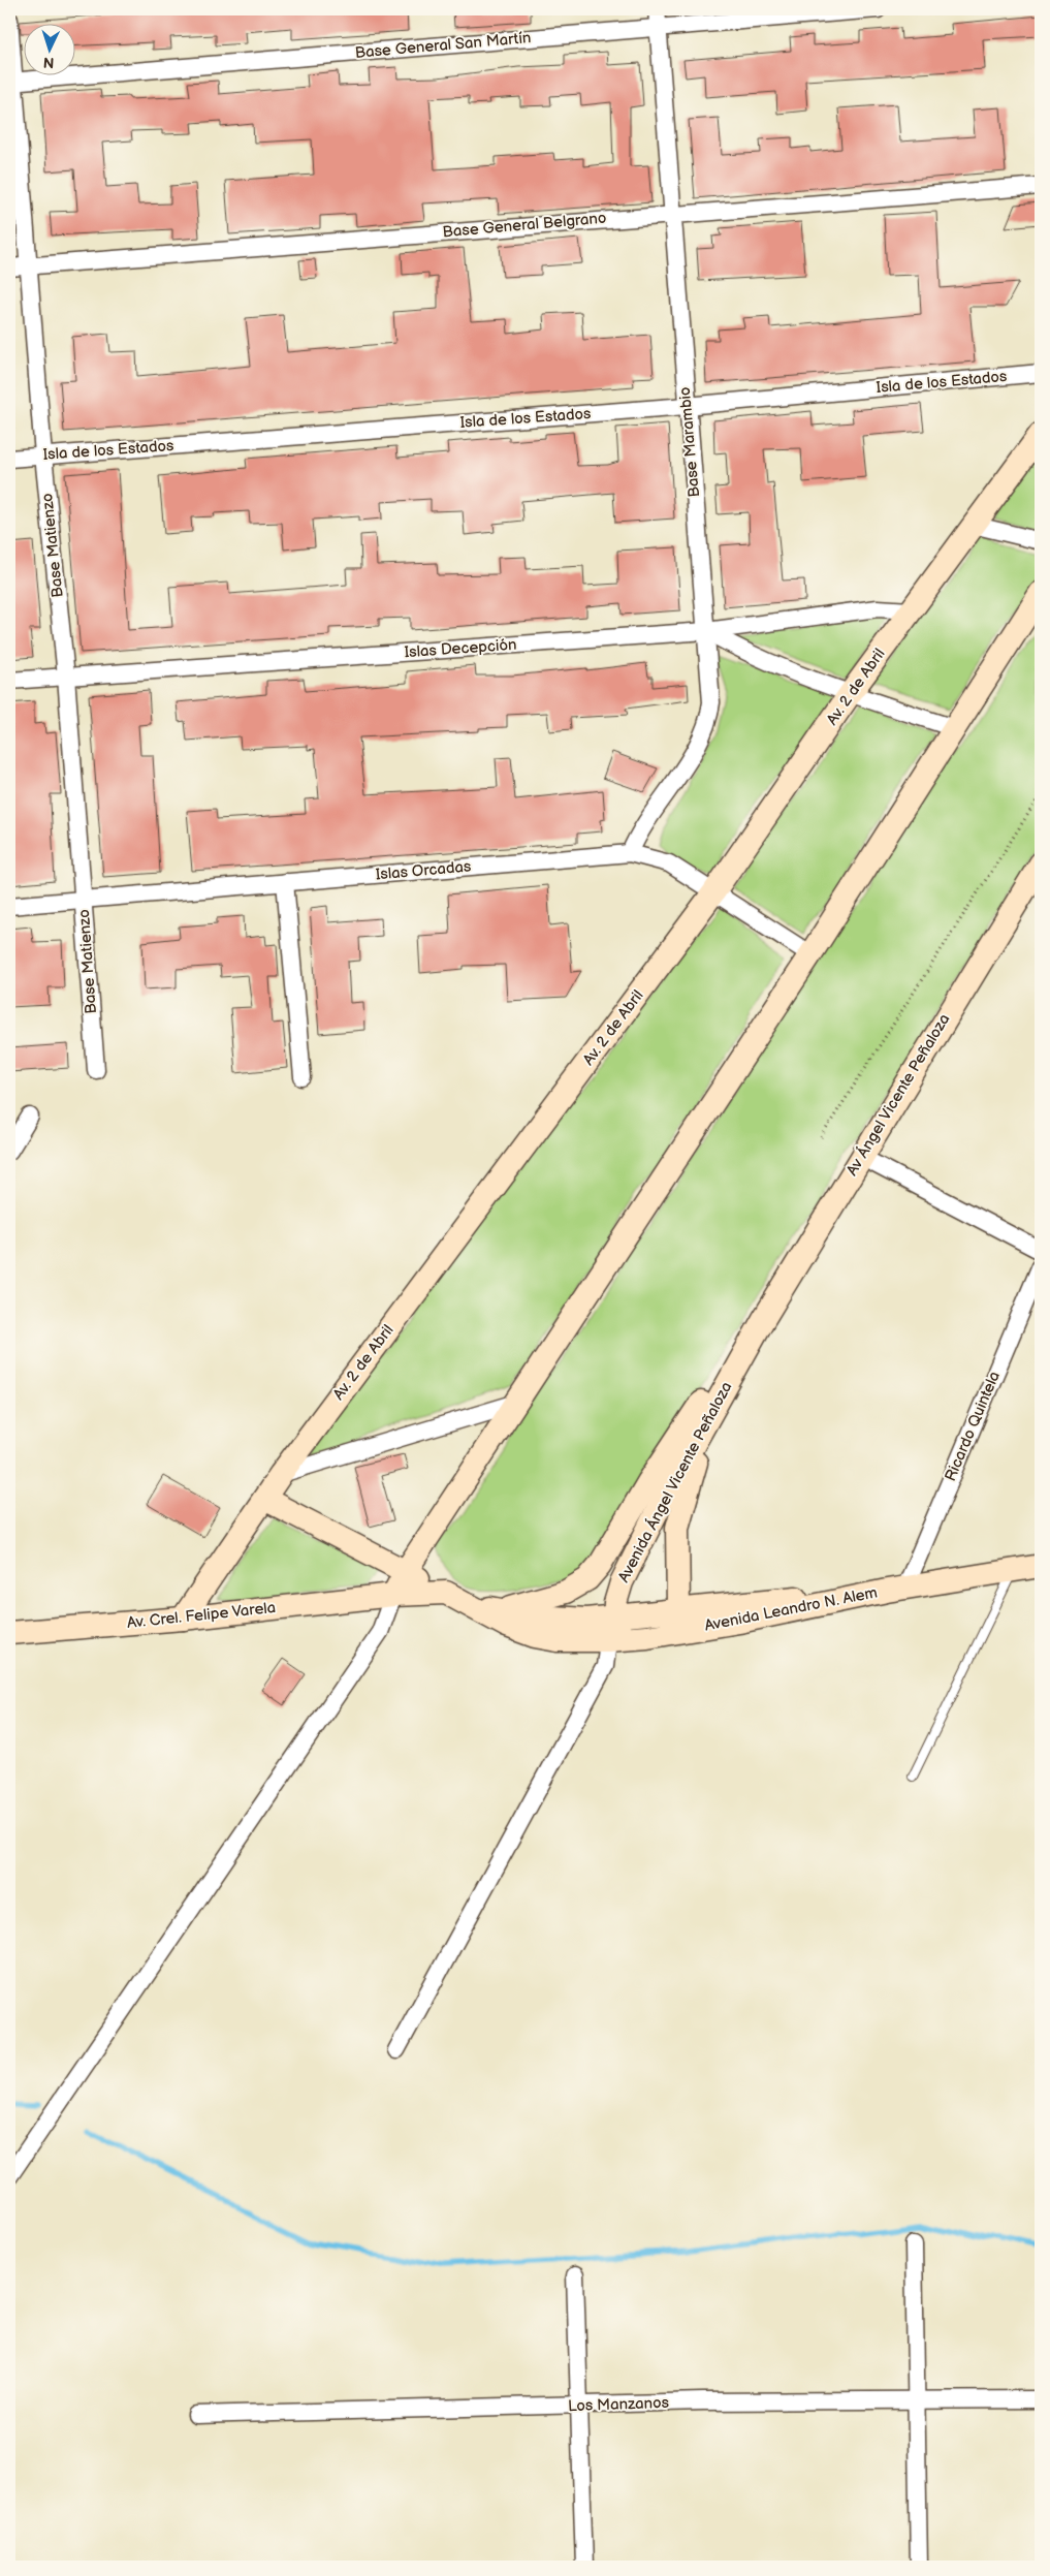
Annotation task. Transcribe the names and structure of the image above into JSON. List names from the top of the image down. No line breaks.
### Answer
{"streets":{"main road":["Av. 2 de Abril","Av Ángel Vicente Peñaloza","Avenida Ángel Vicente Peñaloza","Avenida Leandro N. Alem","Av. Crel. Felipe Varela"],"street":["Base General San Martín","Base General Belgrano","Isla de los Estados","Base Marambio","Base Matienzo","Islas Decepción","Islas Orcadas","Ricardo Quintela","Los Manzanos"]},"crossings":[["Base General San Martín","Base Marambio"],["Base General San Martín","Base Matienzo"],["Base General Belgrano","Base Marambio"],["Base General Belgrano","Base Matienzo"],["Isla de los Estados","Base Marambio"],["Isla de los Estados","Base Matienzo"],["Base Marambio","Islas Decepción"],["Base Marambio","Islas Orcadas"],["Base Matienzo","Islas Decepción"],["Base Matienzo","Islas Orcadas"],["Islas Decepción","Av. 2 de Abril"],["Av. 2 de Abril","Islas Orcadas"],["Av. 2 de Abril","Av. Crel. Felipe Varela"],["Av Ángel Vicente Peñaloza","Avenida Ángel Vicente Peñaloza"],["Ricardo Quintela","Avenida Leandro N. Alem"],["Avenida Ángel Vicente Peñaloza","Avenida Leandro N. Alem"],["Avenida Leandro N. Alem","Av. Crel. Felipe Varela"]],"north":"bottom"}
